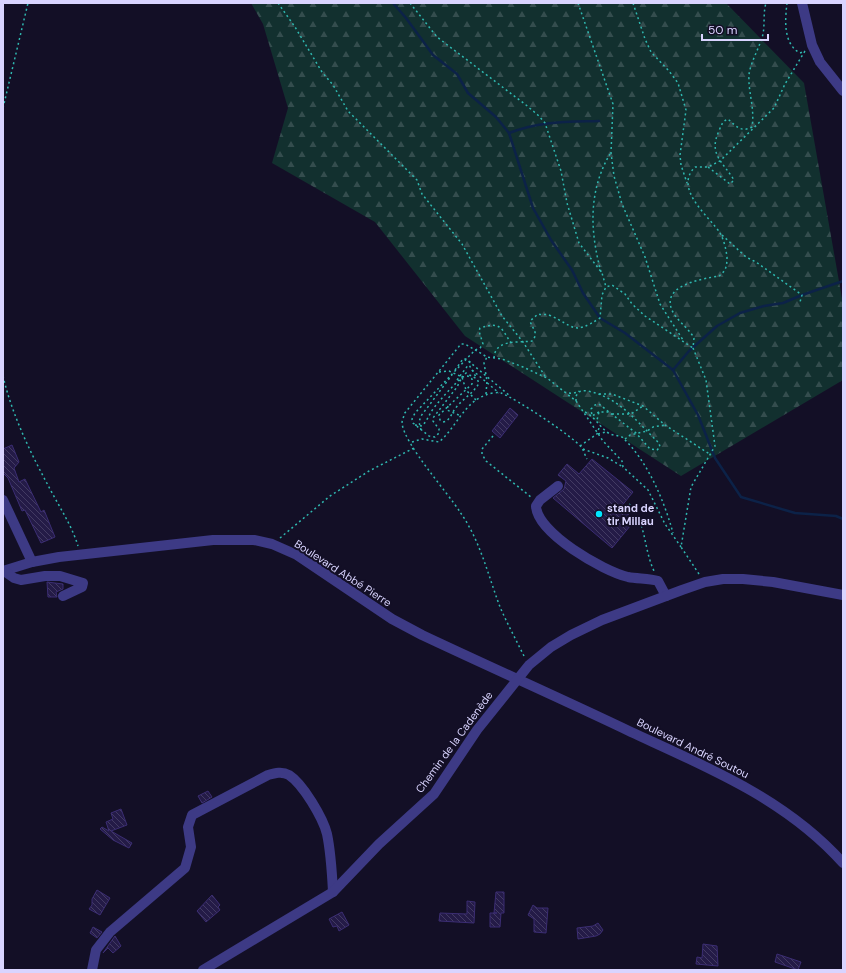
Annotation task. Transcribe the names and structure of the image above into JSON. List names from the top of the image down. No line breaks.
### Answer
{"streets":{"street":["Boulevard Abbé Pierre","Chemin de la Cadenède","Boulevard André Soutou"]},"crossings":[["Boulevard Abbé Pierre","Chemin de la Cadenède"],["Boulevard Abbé Pierre","Boulevard André Soutou"],["Chemin de la Cadenède","Boulevard André Soutou"]],"places":["stand de tir Millau"],"scale_bar":"50 m"}
